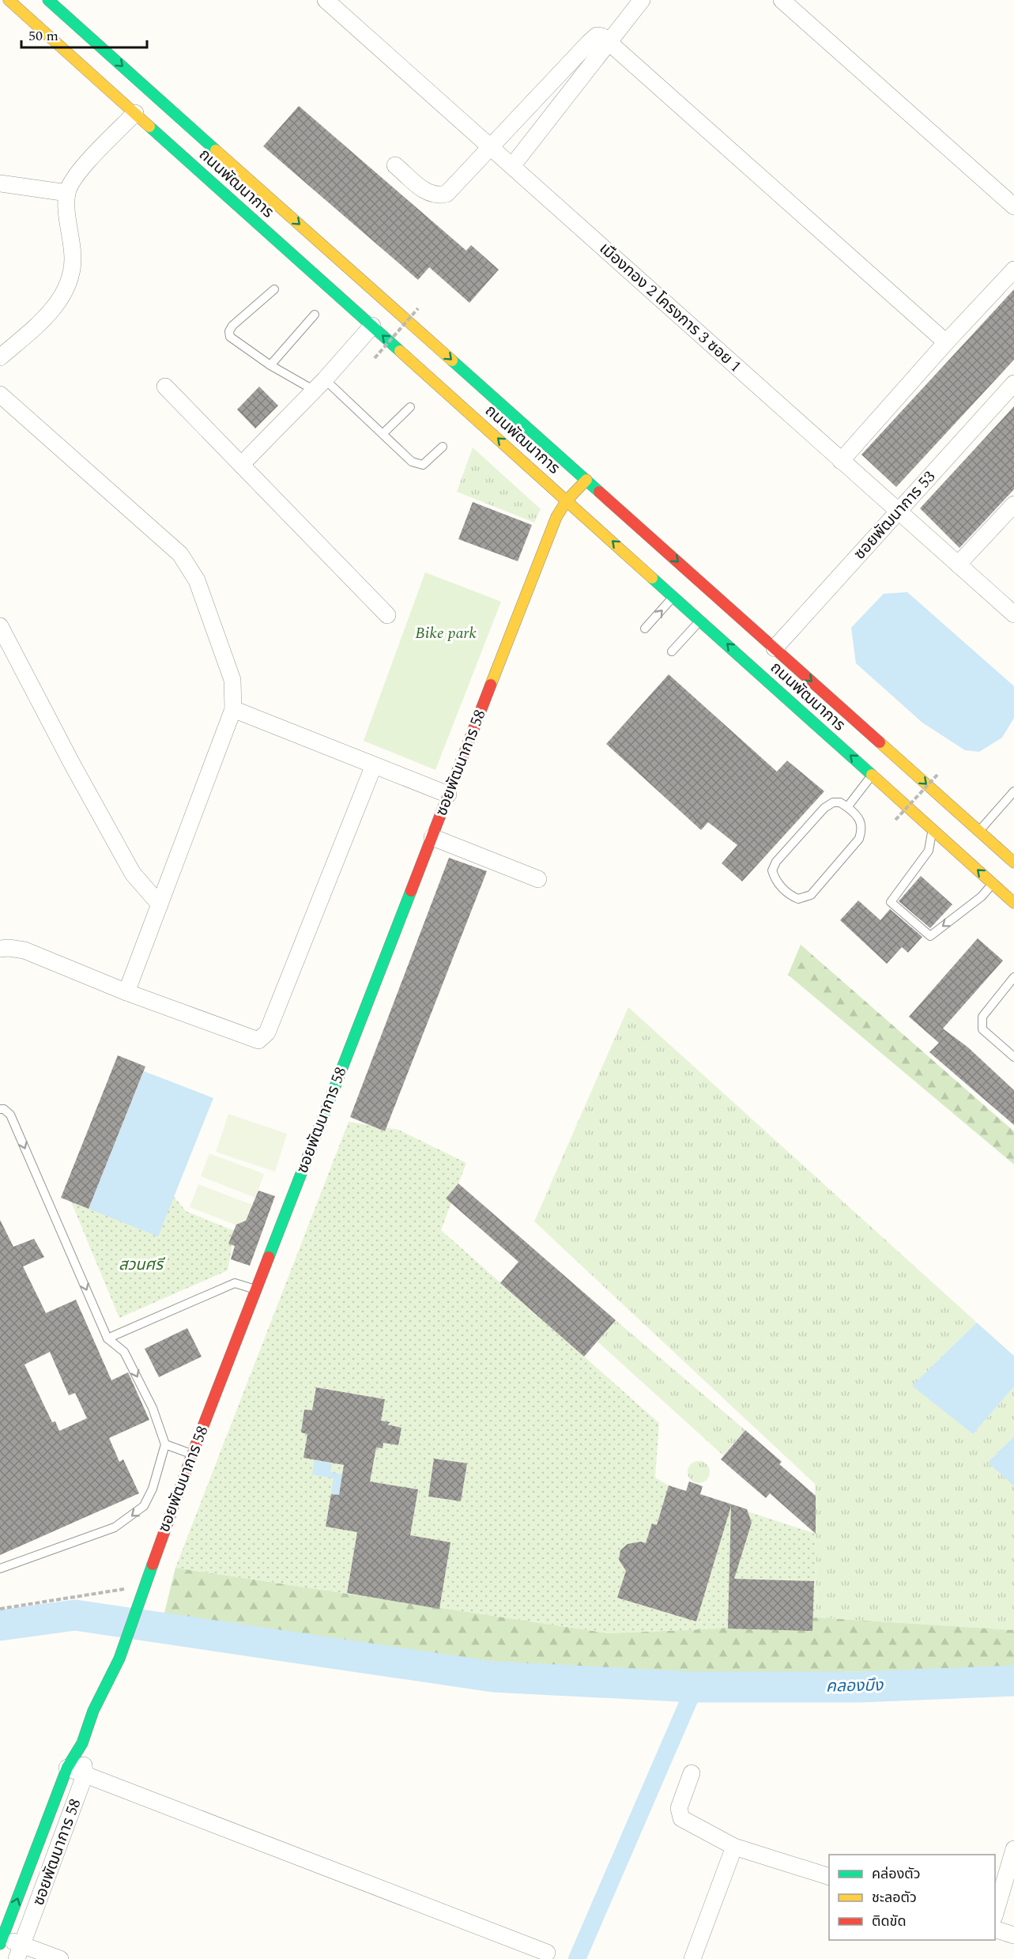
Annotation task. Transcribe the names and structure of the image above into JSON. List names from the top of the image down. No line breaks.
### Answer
{"streets":{"main road":["ถนนพัฒนาการ","ซอยพัฒนาการ 58"],"street":["เมืองทอง 2 โครงการ 3 ซอย 1","ซอยพัฒนาการ 53"]},"crossings":[["ถนนพัฒนาการ","ซอยพัฒนาการ 53"],["ถนนพัฒนาการ","ซอยพัฒนาการ 58"],["เมืองทอง 2 โครงการ 3 ซอย 1","ซอยพัฒนาการ 53"]],"water":["คลองบึง"],"parks":["Bike park","สวนศรี"],"legend":["คล่องตัว","ชะลอตัว","ติดขัด"],"scale_bar":"50 m"}
